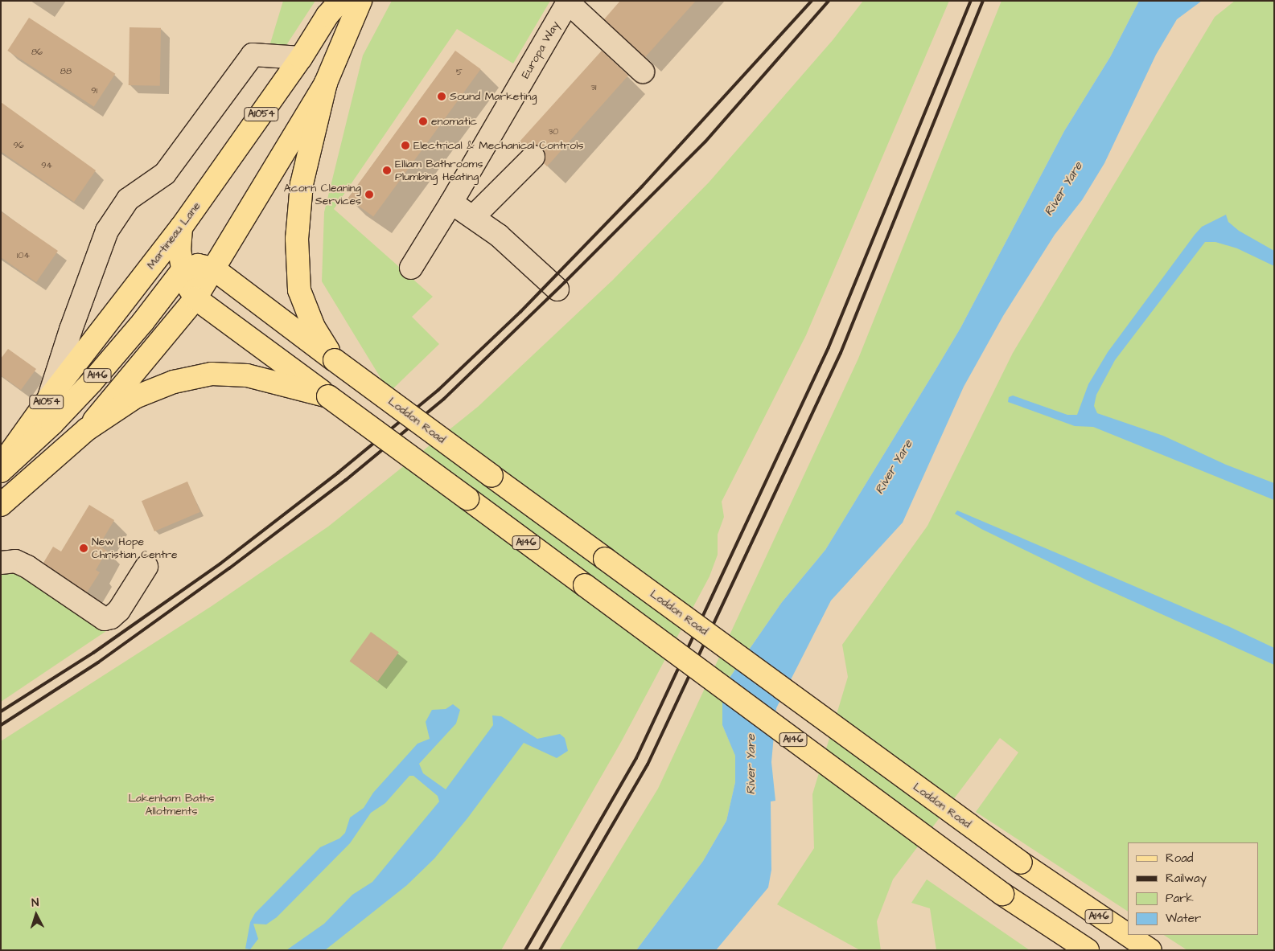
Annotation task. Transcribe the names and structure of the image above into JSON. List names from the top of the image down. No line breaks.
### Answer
{"streets":{"main road":["A1054","Martineau Lane","A146","Loddon Road"],"street":["Europa Way"]},"crossings":[["Martineau Lane","A146"],["A146","Loddon Road"]],"water":["River Yare"],"parks":["Lakenham Baths Allotments"],"places":["Sound Marketing","enomatic","Electrical & Mechanical Controls","Elliam Bathrooms Plumbing Heating","Acorn Cleaning Services","New Hope Christian Centre"],"house_numbers":["86","88","5","31","91","30","96","94","104"],"legend":["Road","Railway","Park","Water"],"north":"top"}
